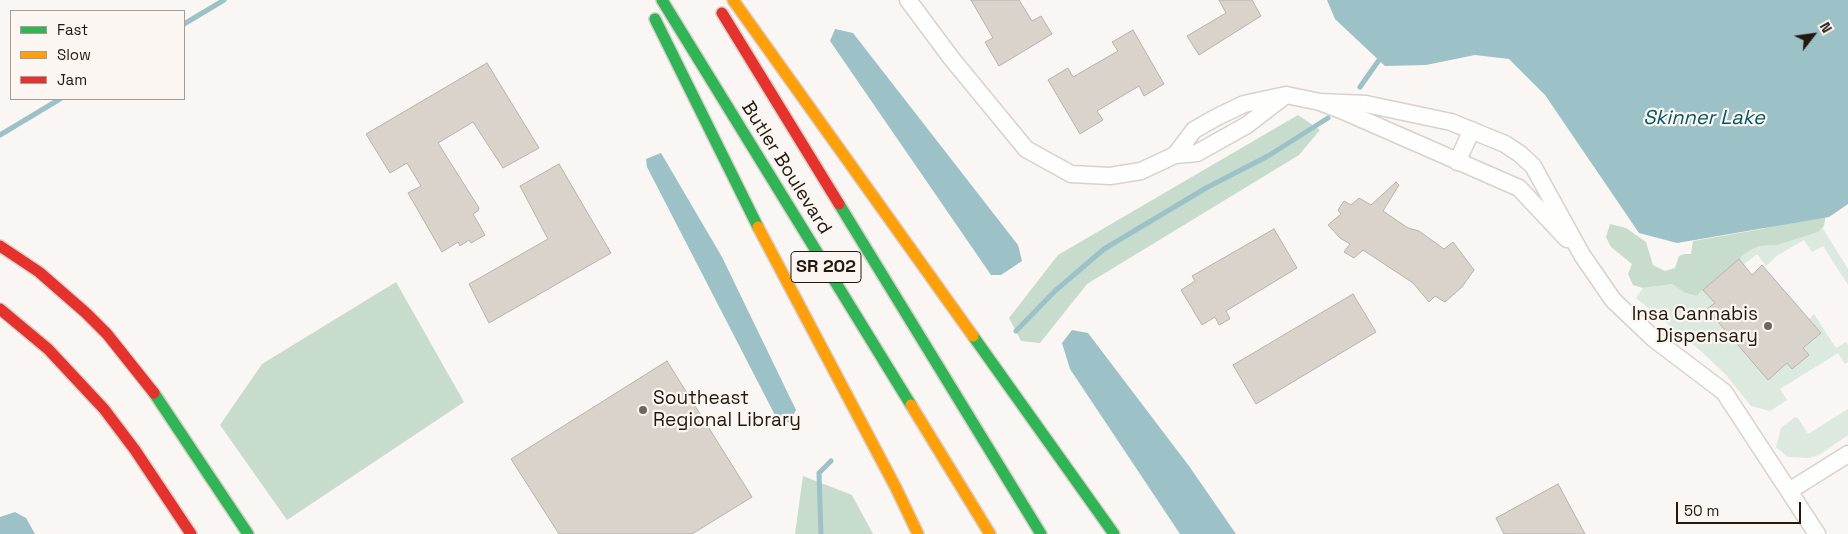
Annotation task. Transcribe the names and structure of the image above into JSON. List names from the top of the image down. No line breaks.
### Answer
{"streets":{"main road":["Butler Boulevard","SR 202"]},"water":["Skinner Lake"],"places":["Insa Cannabis Dispensary","Southeast Regional Library"],"legend":["Fast","Slow","Jam"],"scale_bar":"50 m","north":"top right"}
